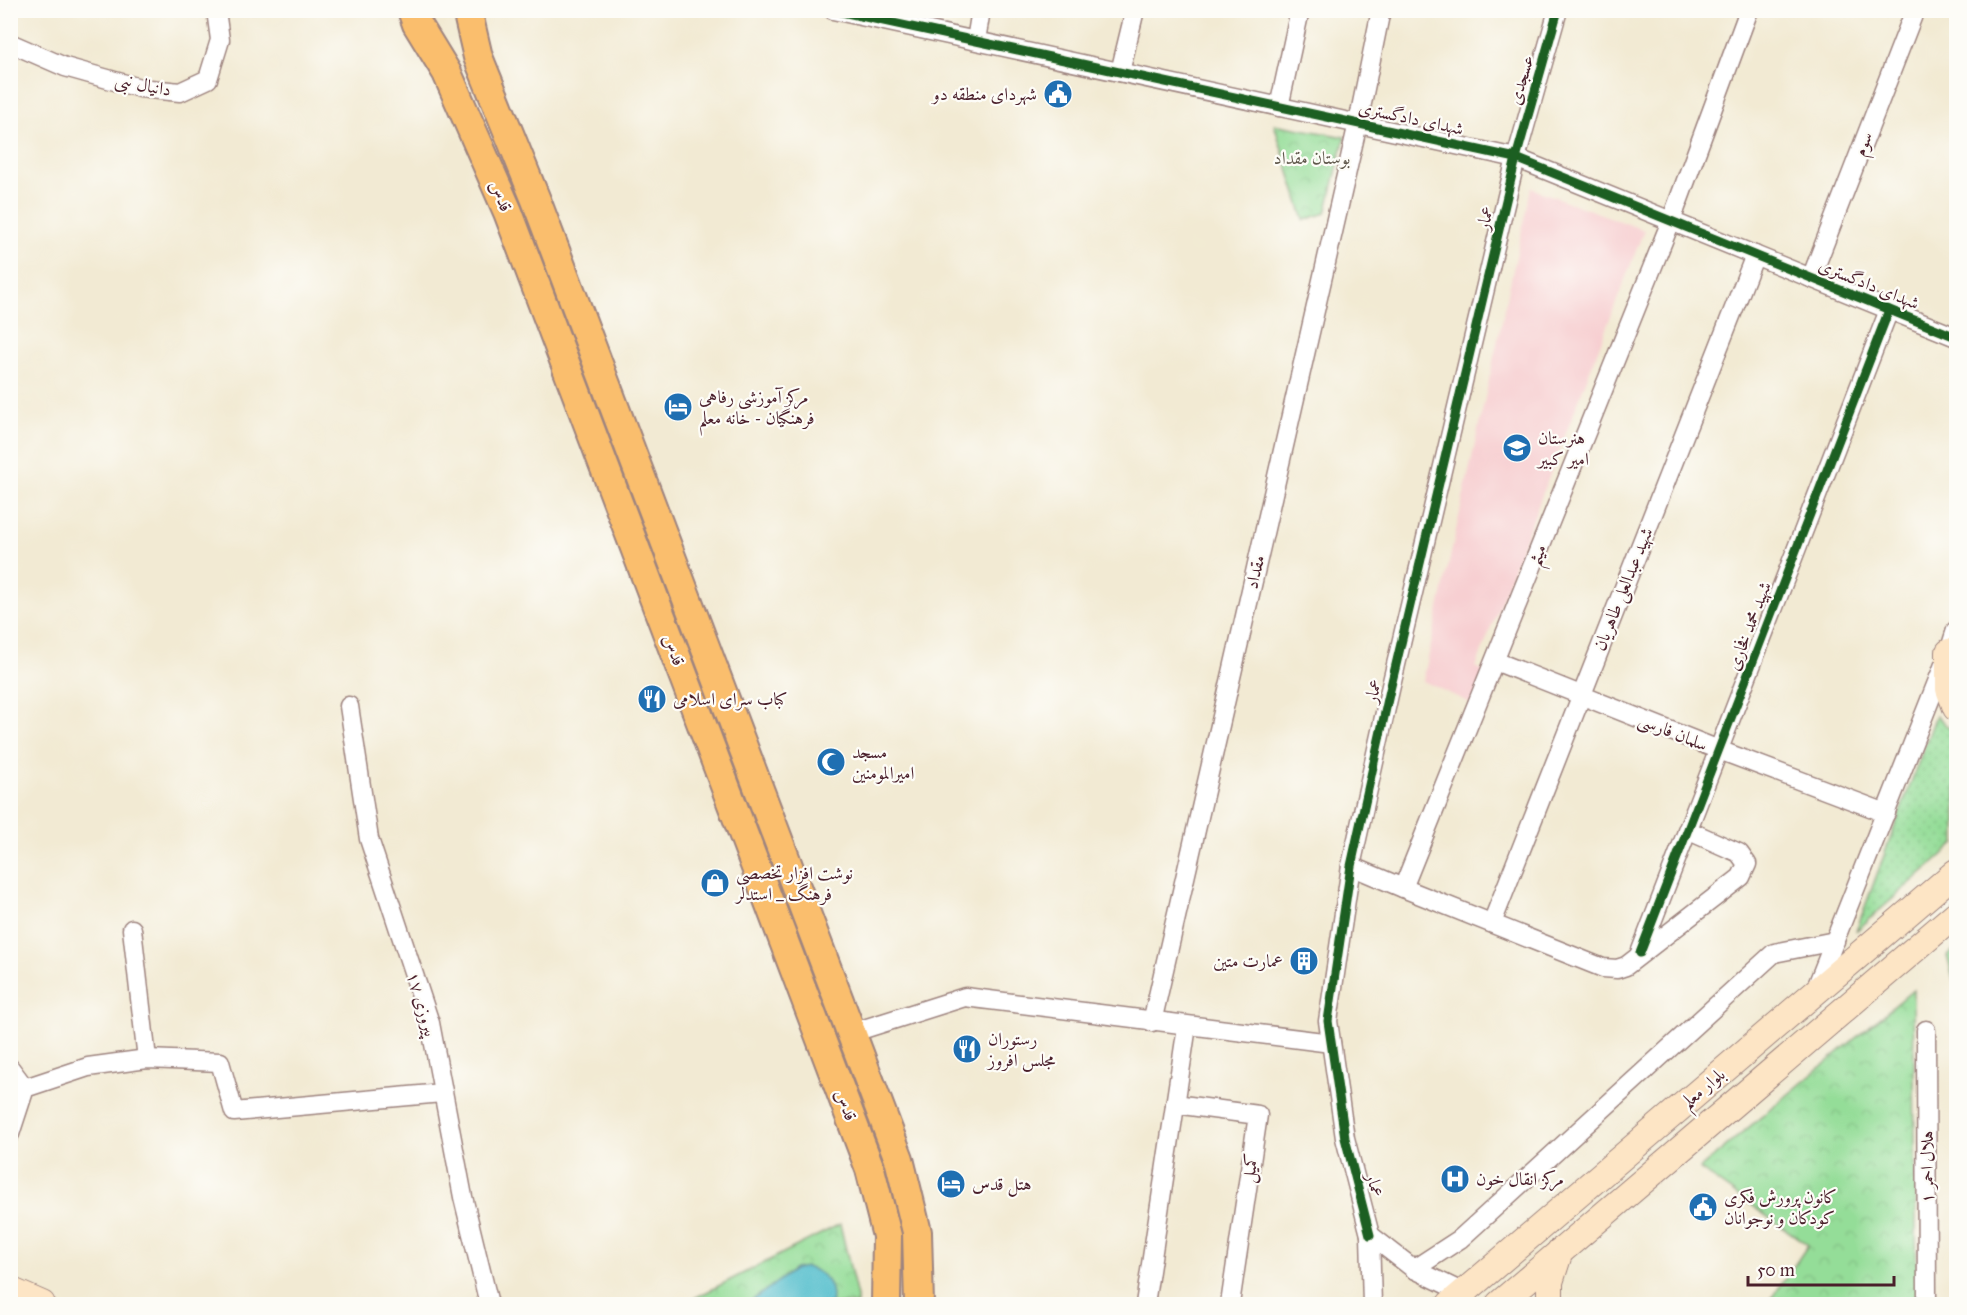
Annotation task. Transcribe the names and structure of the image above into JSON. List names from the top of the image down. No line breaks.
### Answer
{"streets":{"main road":["قدس","بلوار معلم"],"street":["عسجدی","دانیال نبی","شهدای دادگستری","سوم","عمار","میثم","مقداد","شهید عبدالعلی طاهریان","شهید محمد فخاری","سلمان فارسی","پیروزی ۱۷","هلال احمر ۱","کمیل"]},"crossings":[["عسجدی","شهدای دادگستری"],["عسجدی","عمار"],["شهدای دادگستری","سوم"],["شهدای دادگستری","عمار"],["شهدای دادگستری","میثم"],["شهدای دادگستری","مقداد"],["شهدای دادگستری","شهید عبدالعلی طاهریان"],["شهدای دادگستری","شهید محمد فخاری"],["میثم","سلمان فارسی"],["شهید عبدالعلی طاهریان","سلمان فارسی"],["شهید محمد فخاری","سلمان فارسی"]],"parks":["بوستان مقداد"],"places":{"public building":["شهردای منطقه دو","کانون پرورش فکری کودکان و نوجوانان"],"hotel":["مرکز آموزشی رفاهی فرهنگیان - خانه معلم","هتل قدس"],"school or university":["هنرستان امیر کبیر"],"restaurant":["کباب سرای اسلامی","رستوران مجلس افروز"],"mosque":["مسجد امیرالمومنین"],"shop":["نوشت افزار تخصصی فرهنگ _ استدلر"],"building":["عمارت متین"],"hospital":["مرکز انقال خون"]},"scale_bar":"50 m"}
